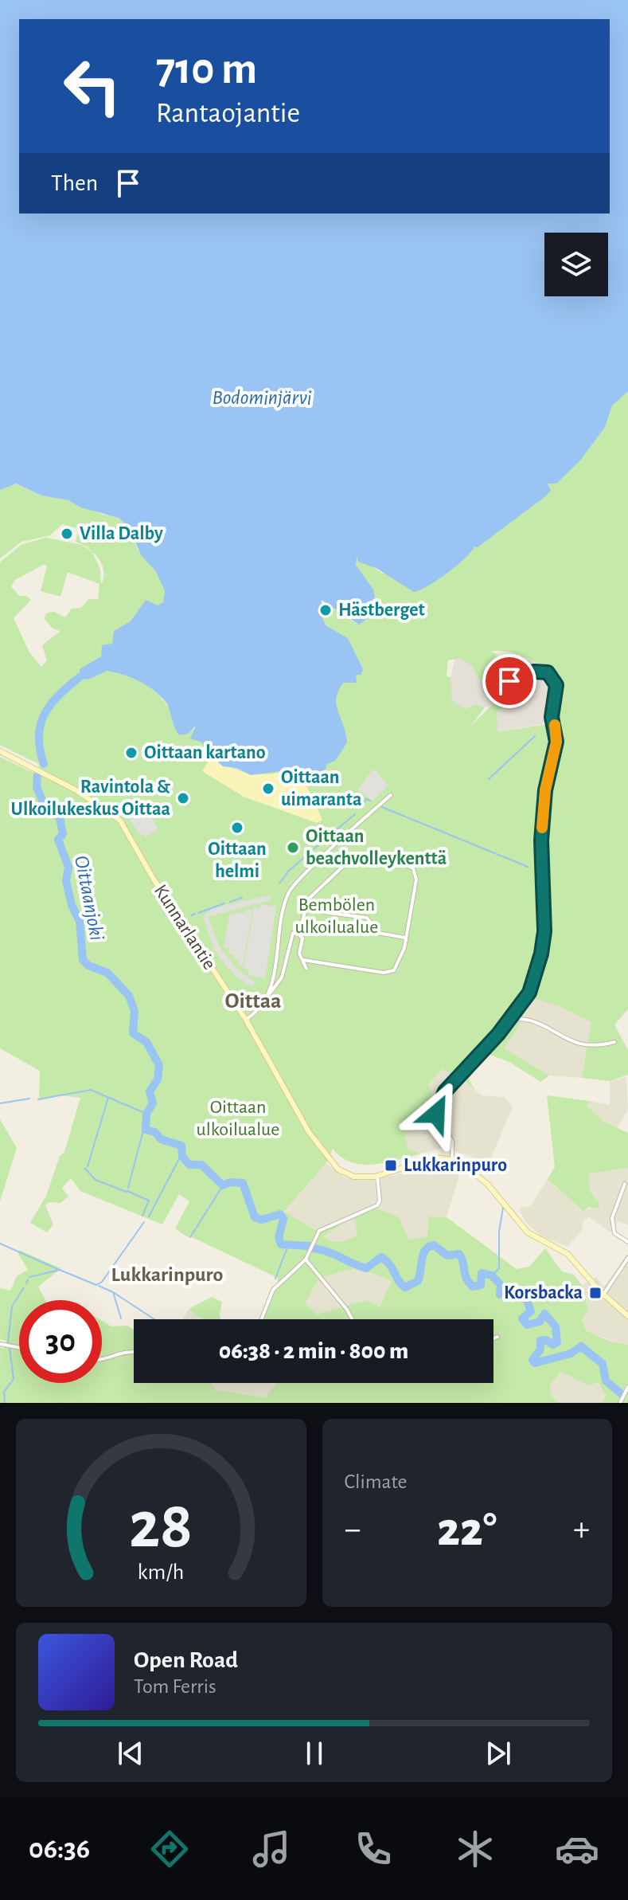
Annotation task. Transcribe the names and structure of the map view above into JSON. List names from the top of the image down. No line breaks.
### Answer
{"streets":{"main road":["Kunnarlantie"]},"districts":["Oittaa","Lukkarinpuro"],"water":["Bodominjärvi","Oittaanjoki"],"parks":["Bembölen ulkoilualue","Oittaan ulkoilualue"],"places":{"other":["Villa Dalby","Hästberget","Oittaan kartano","Oittaan uimaranta","Ravintola & Ulkoilukeskus Oittaa","Oittaan helmi","Oittaan beachvolleykenttä"],"transit":["Lukkarinpuro","Korsbacka"]},"page":{"turn":["710 m","Rantaojantie"],"then":"Then","limit":"30","trip":"06:38 · 2 min · 800 m","tile":"Climate","heat":["−","22°","+"],"song":["Open Road","Tom Ferris"],"tabs":"06:36","gauge":["28","km/h"]}}
